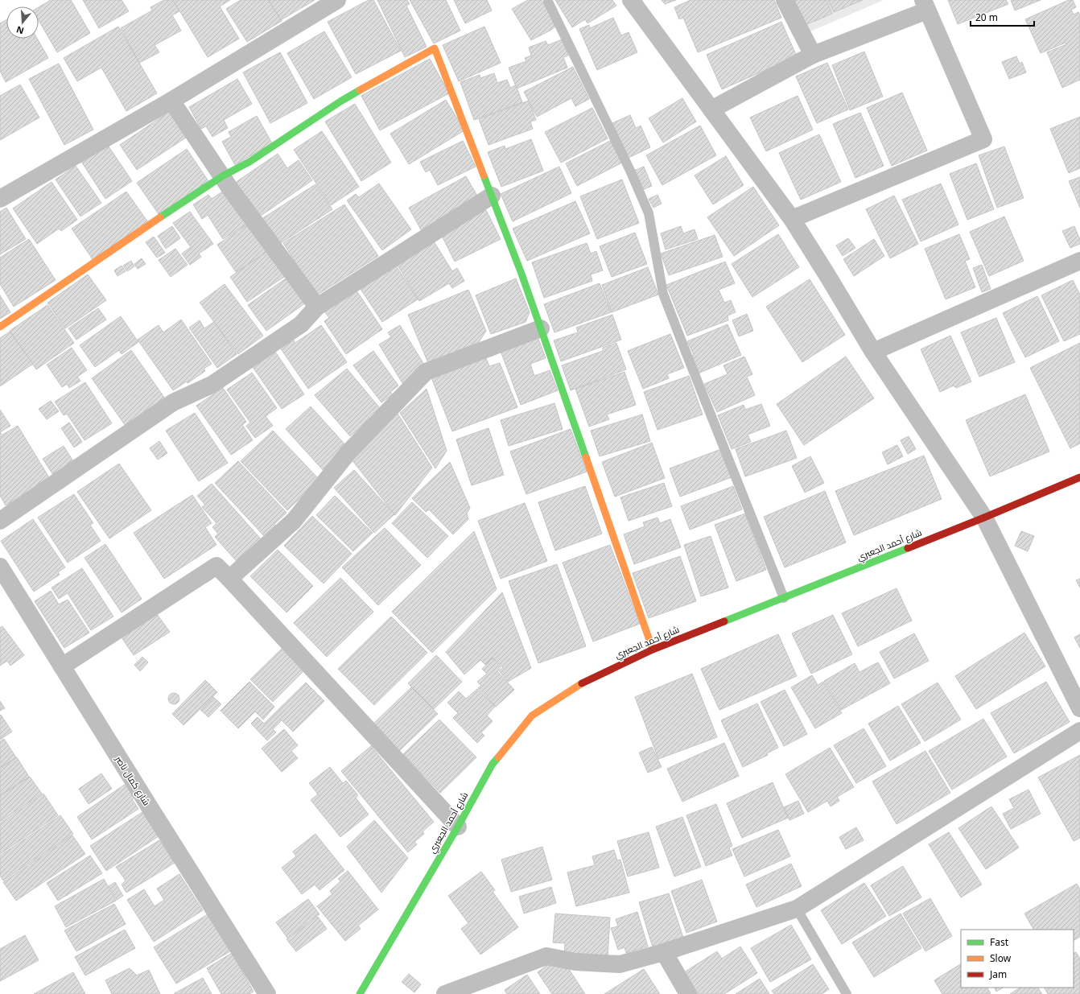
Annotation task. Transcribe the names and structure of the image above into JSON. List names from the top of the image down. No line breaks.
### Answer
{"streets":{"street":["شارع أحمد الجعبري","شارع كمال ناصر"]},"legend":["Fast","Slow","Jam"],"scale_bar":"20 m","north":"bottom"}
